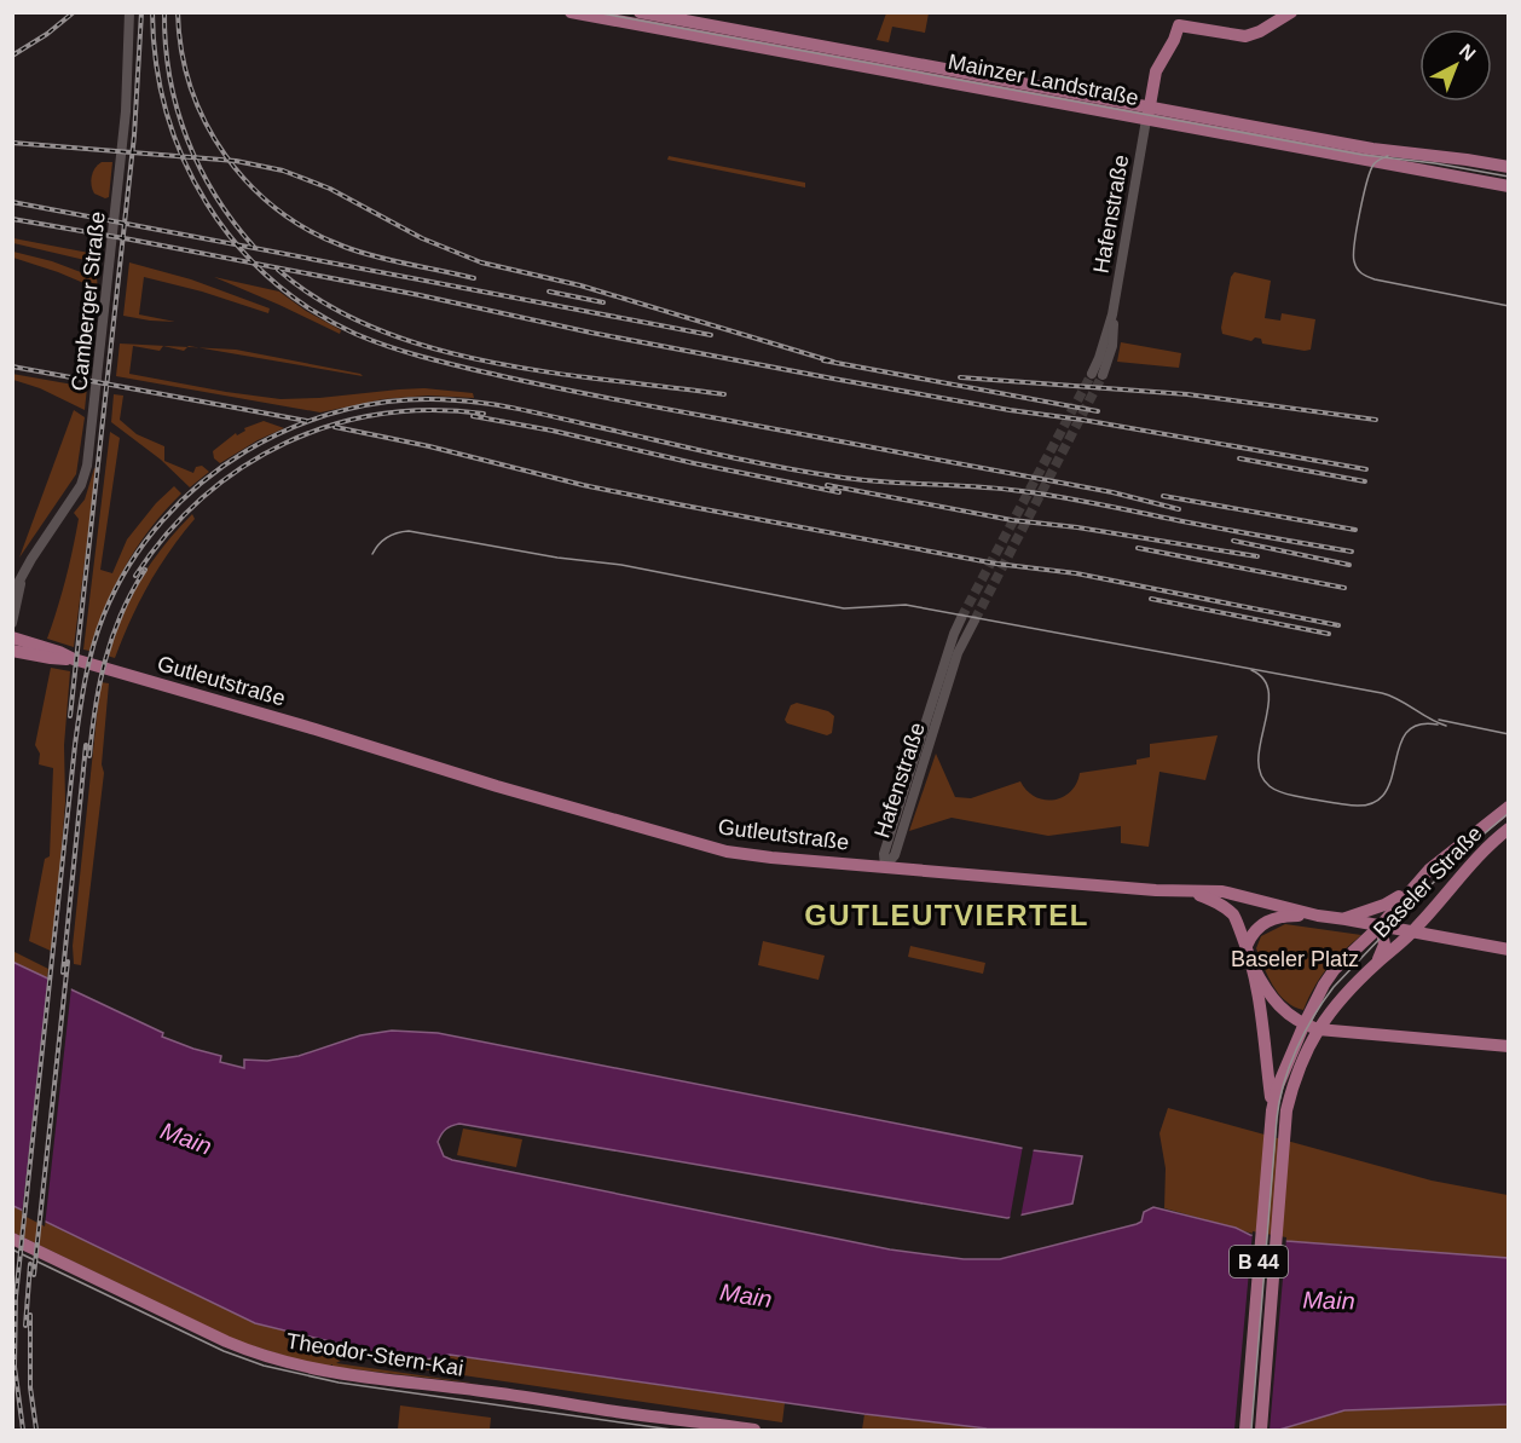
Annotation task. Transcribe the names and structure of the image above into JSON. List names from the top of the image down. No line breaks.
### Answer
{"streets":{"main road":["Mainzer Landstraße","Gutleutstraße","Baseler Straße","B 44","Theodor-Stern-Kai"],"street":["Hafenstraße","Camberger Straße"]},"crossings":[["Mainzer Landstraße","Hafenstraße"],["Hafenstraße","Gutleutstraße"],["Gutleutstraße","Baseler Straße"],["Gutleutstraße","B 44"],["Baseler Straße","B 44"]],"districts":["GUTLEUTVIERTEL"],"water":["Main"],"parks":["Baseler Platz"],"north":"top right"}
